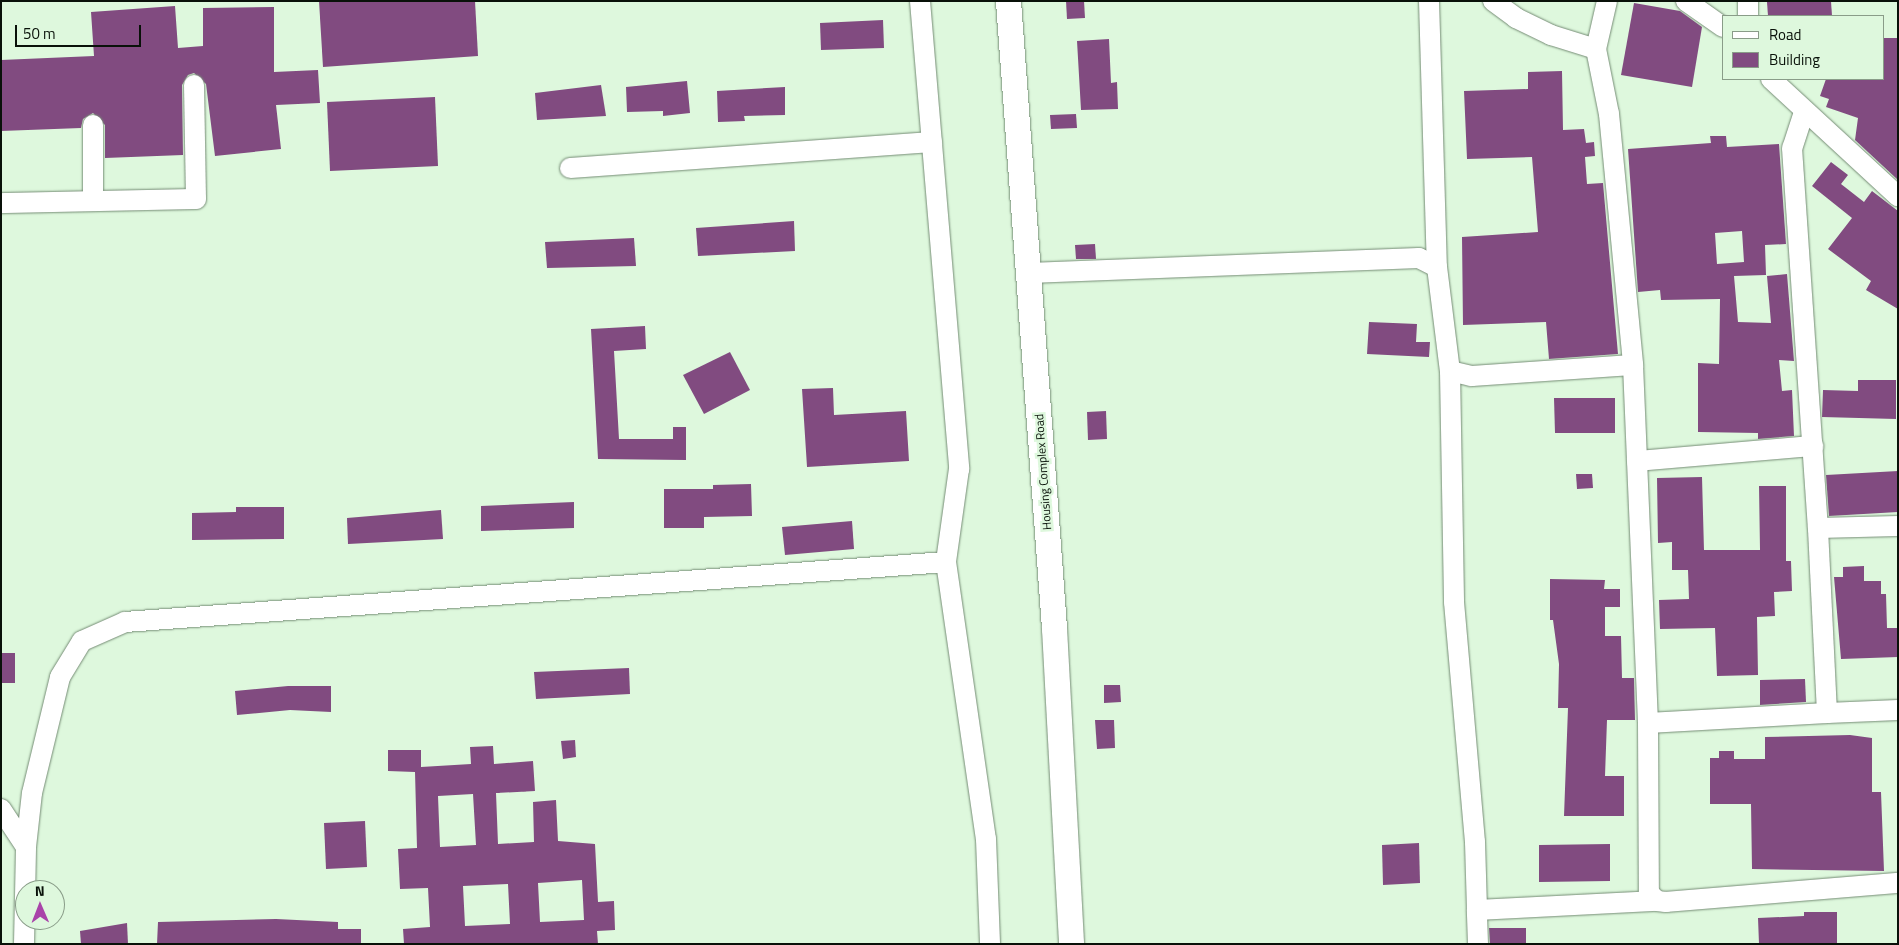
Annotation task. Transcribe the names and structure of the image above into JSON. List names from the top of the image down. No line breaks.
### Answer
{"streets":{"street":["Housing Complex Road"]},"legend":["Road","Building"],"scale_bar":"50 m","north":"top"}
